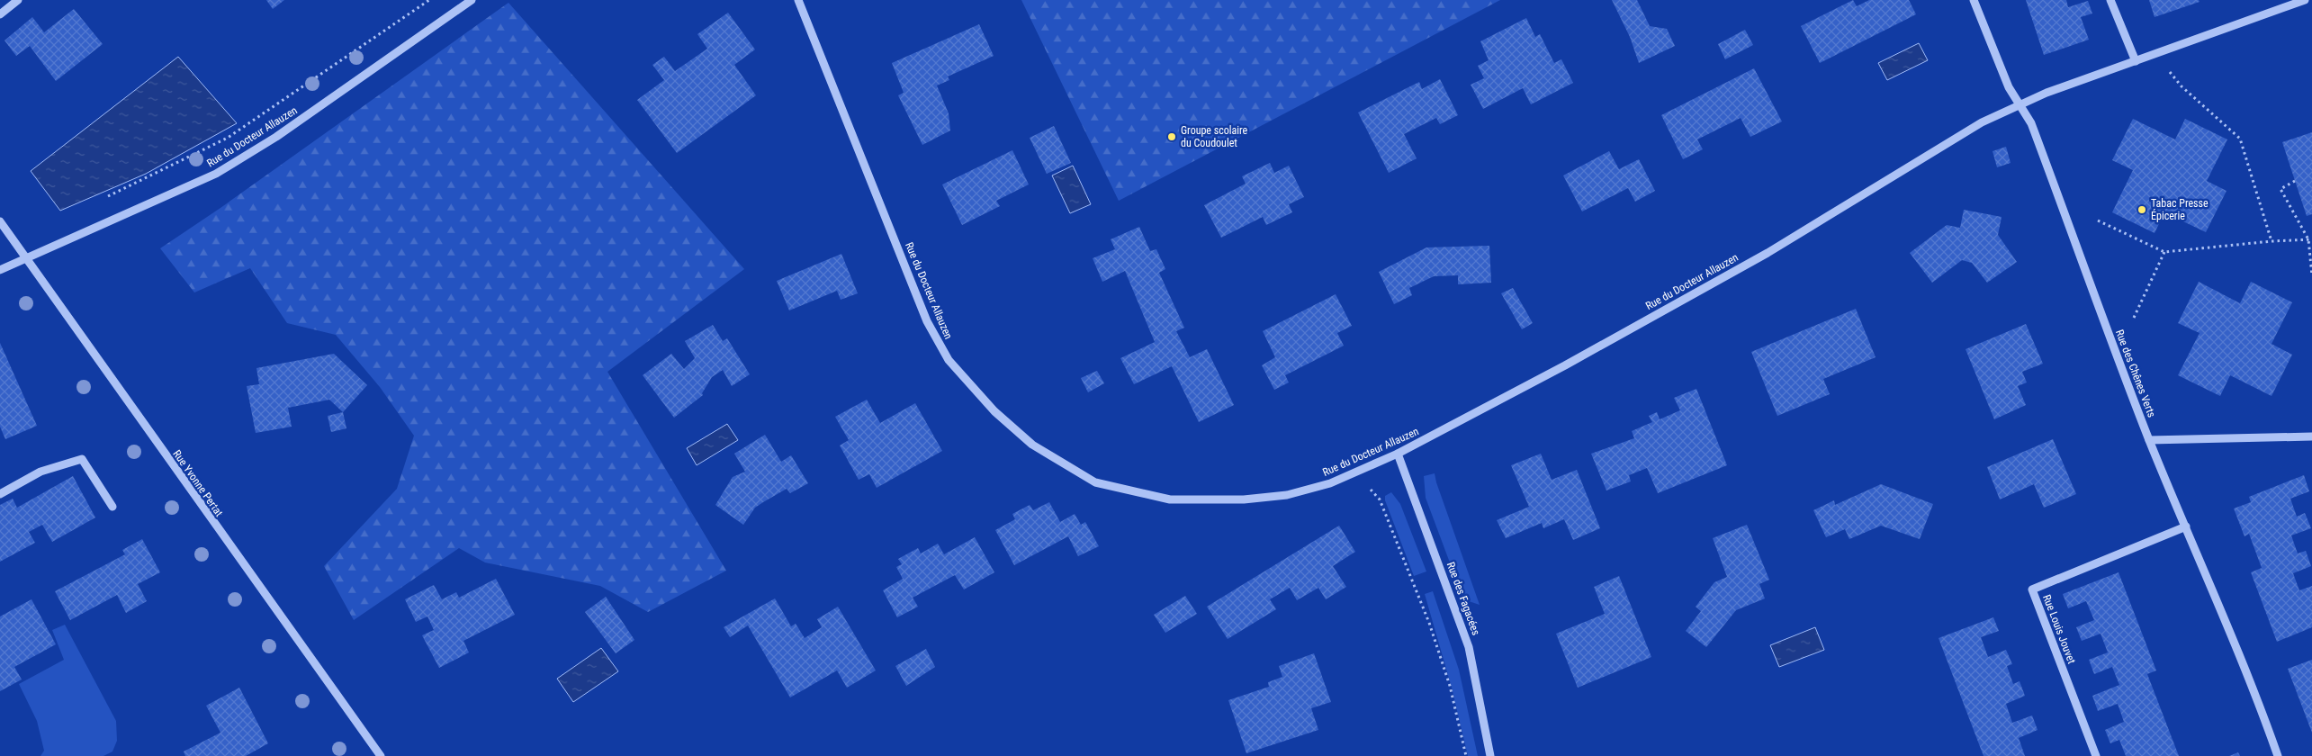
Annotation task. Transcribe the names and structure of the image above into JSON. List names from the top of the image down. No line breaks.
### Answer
{"streets":{"street":["Rue du Docteur Allauzen","Rue des Chênes Verts","Rue Yvonne Pertat","Rue des Fagacées","Rue Louis Jouvet"]},"crossings":[["Rue du Docteur Allauzen","Rue des Chênes Verts"],["Rue du Docteur Allauzen","Rue Yvonne Pertat"],["Rue du Docteur Allauzen","Rue des Fagacées"],["Rue des Chênes Verts","Rue Louis Jouvet"]],"places":["Groupe scolaire du Coudoulet","Tabac Presse Épicerie"]}
